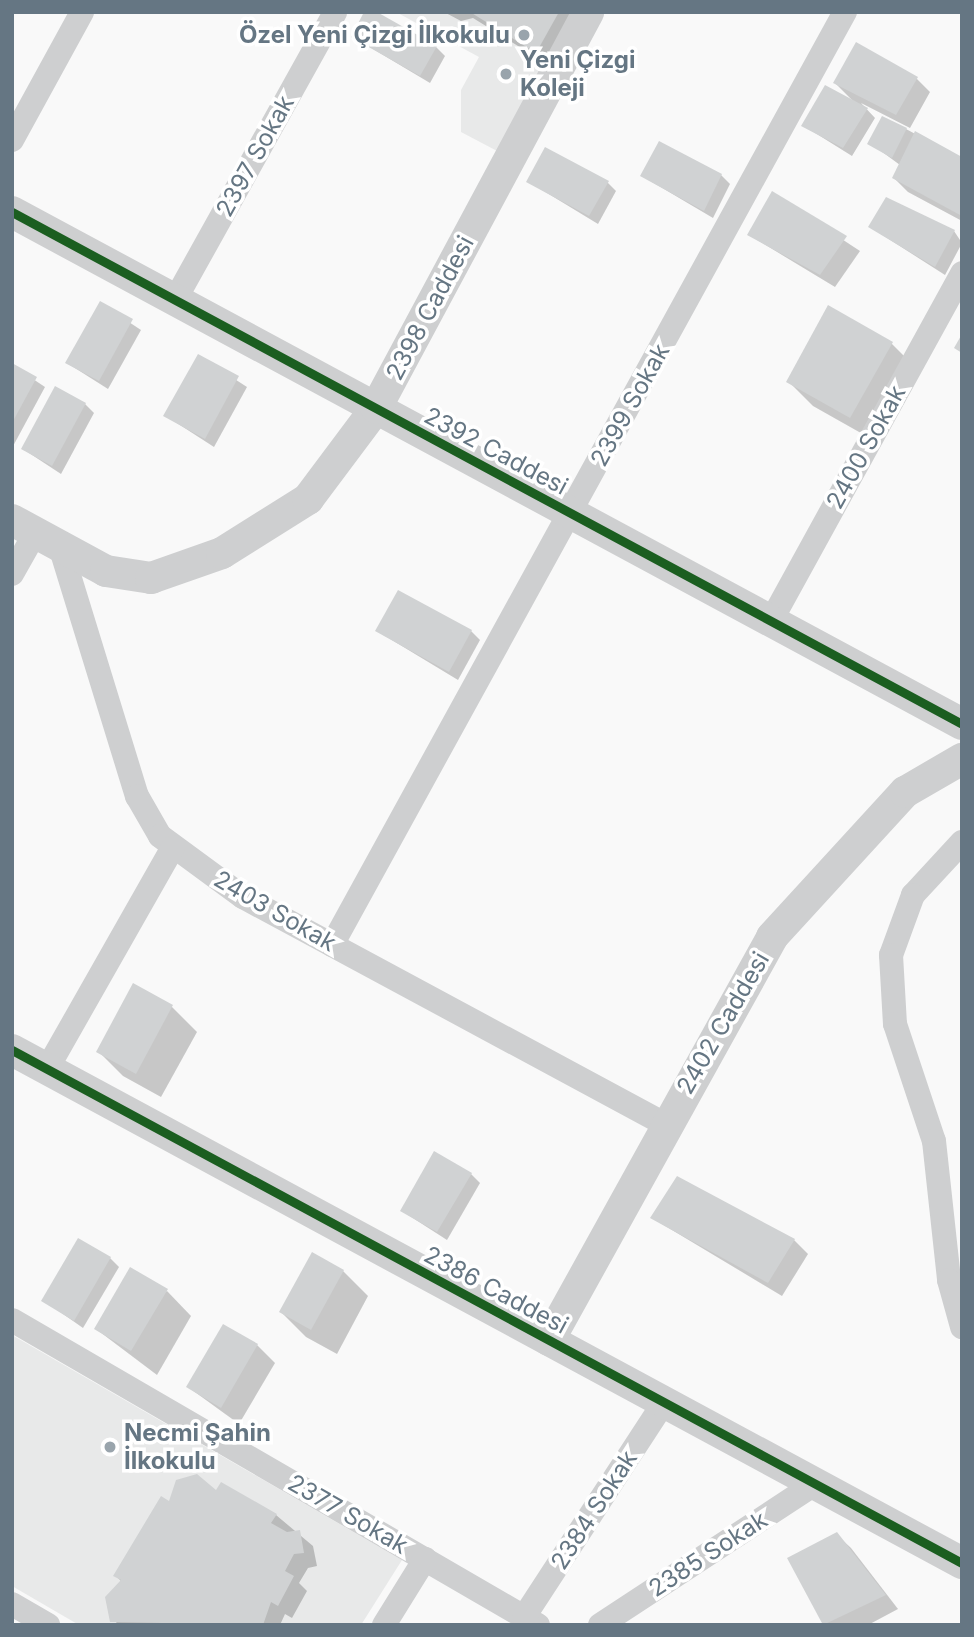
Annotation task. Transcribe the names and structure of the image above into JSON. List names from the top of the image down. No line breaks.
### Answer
{"streets":{"street":["2397 Sokak","2398 Caddesi","2399 Sokak","2400 Sokak","2392 Caddesi","2403 Sokak","2402 Caddesi","2386 Caddesi","2384 Sokak","2377 Sokak","2385 Sokak"]},"crossings":[["2397 Sokak","2392 Caddesi"],["2398 Caddesi","2392 Caddesi"],["2398 Caddesi","2403 Sokak"],["2399 Sokak","2392 Caddesi"],["2399 Sokak","2403 Sokak"],["2400 Sokak","2392 Caddesi"],["2403 Sokak","2402 Caddesi"],["2402 Caddesi","2386 Caddesi"],["2386 Caddesi","2384 Sokak"],["2386 Caddesi","2385 Sokak"],["2384 Sokak","2377 Sokak"]],"places":["Özel Yeni Çizgi İlkokulu","Yeni Çizgi Koleji","Necmi Şahin İlkokulu"]}
